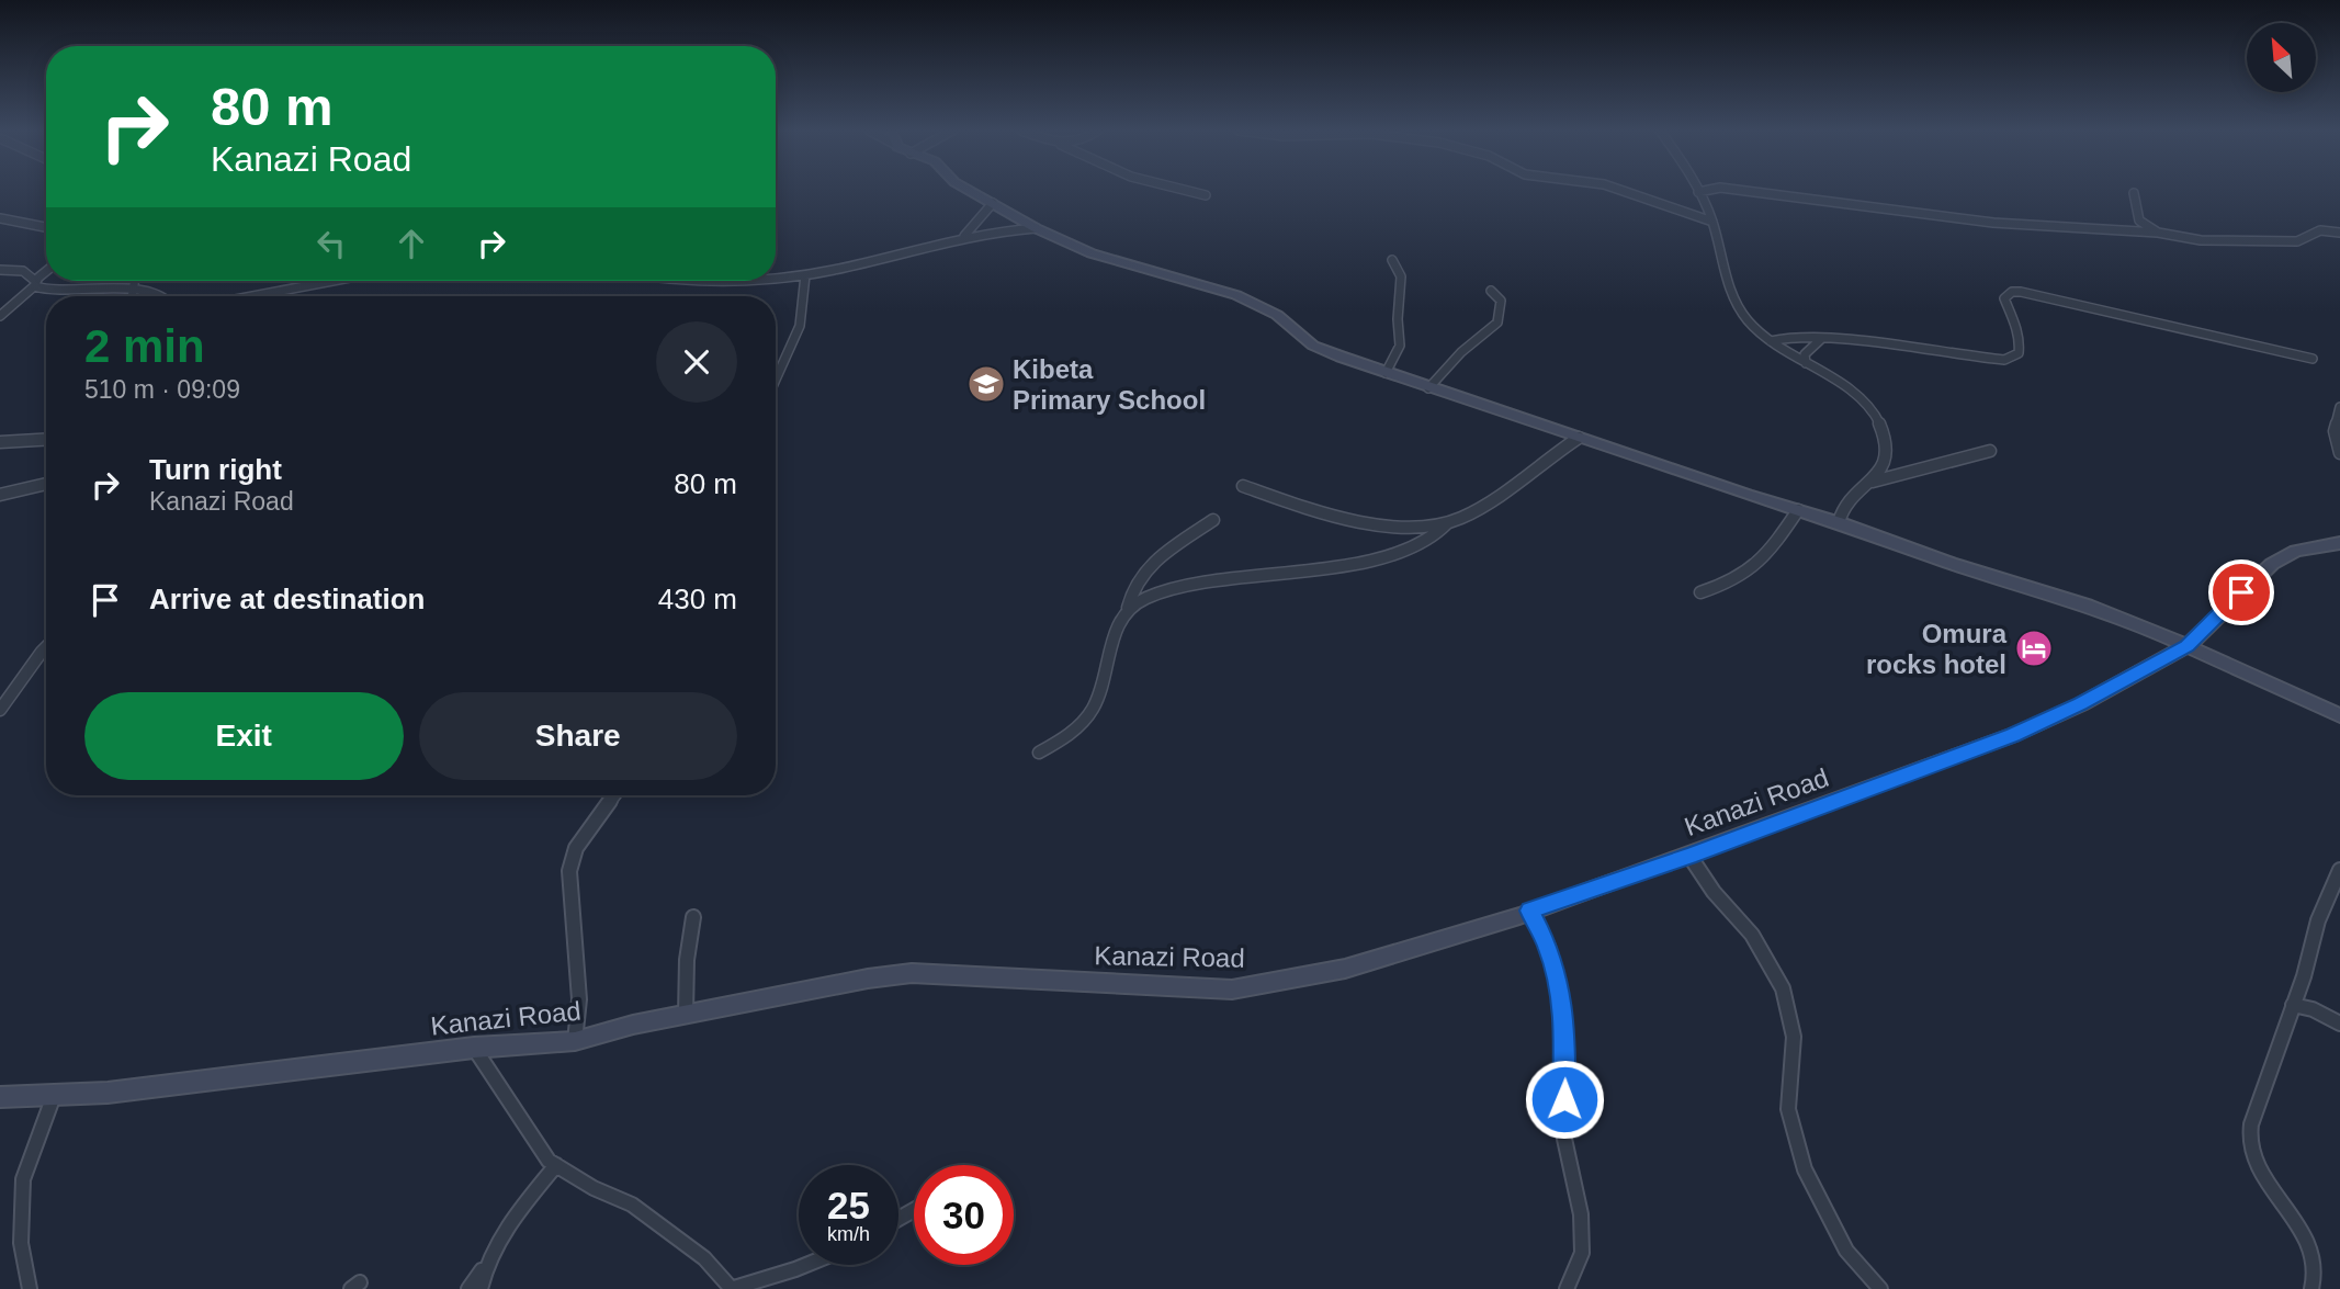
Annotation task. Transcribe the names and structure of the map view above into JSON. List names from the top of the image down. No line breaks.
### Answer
{"streets":{"main road":["Kanazi Road"]},"places":{"school or university":["Kibeta Primary School"],"hotel":["Omura rocks hotel"]},"north":"top left","page":{"turn":["80 m","Kanazi Road"],"heading":["2 min","510 m · 09:09"],"list":[{"name":"Turn right","note":"Kanazi Road","value":"80 m"},{"name":"Arrive at destination","value":"430 m"}],"buttons":["Exit","Share"],"speed":"25 km/h","limit":"30"}}
